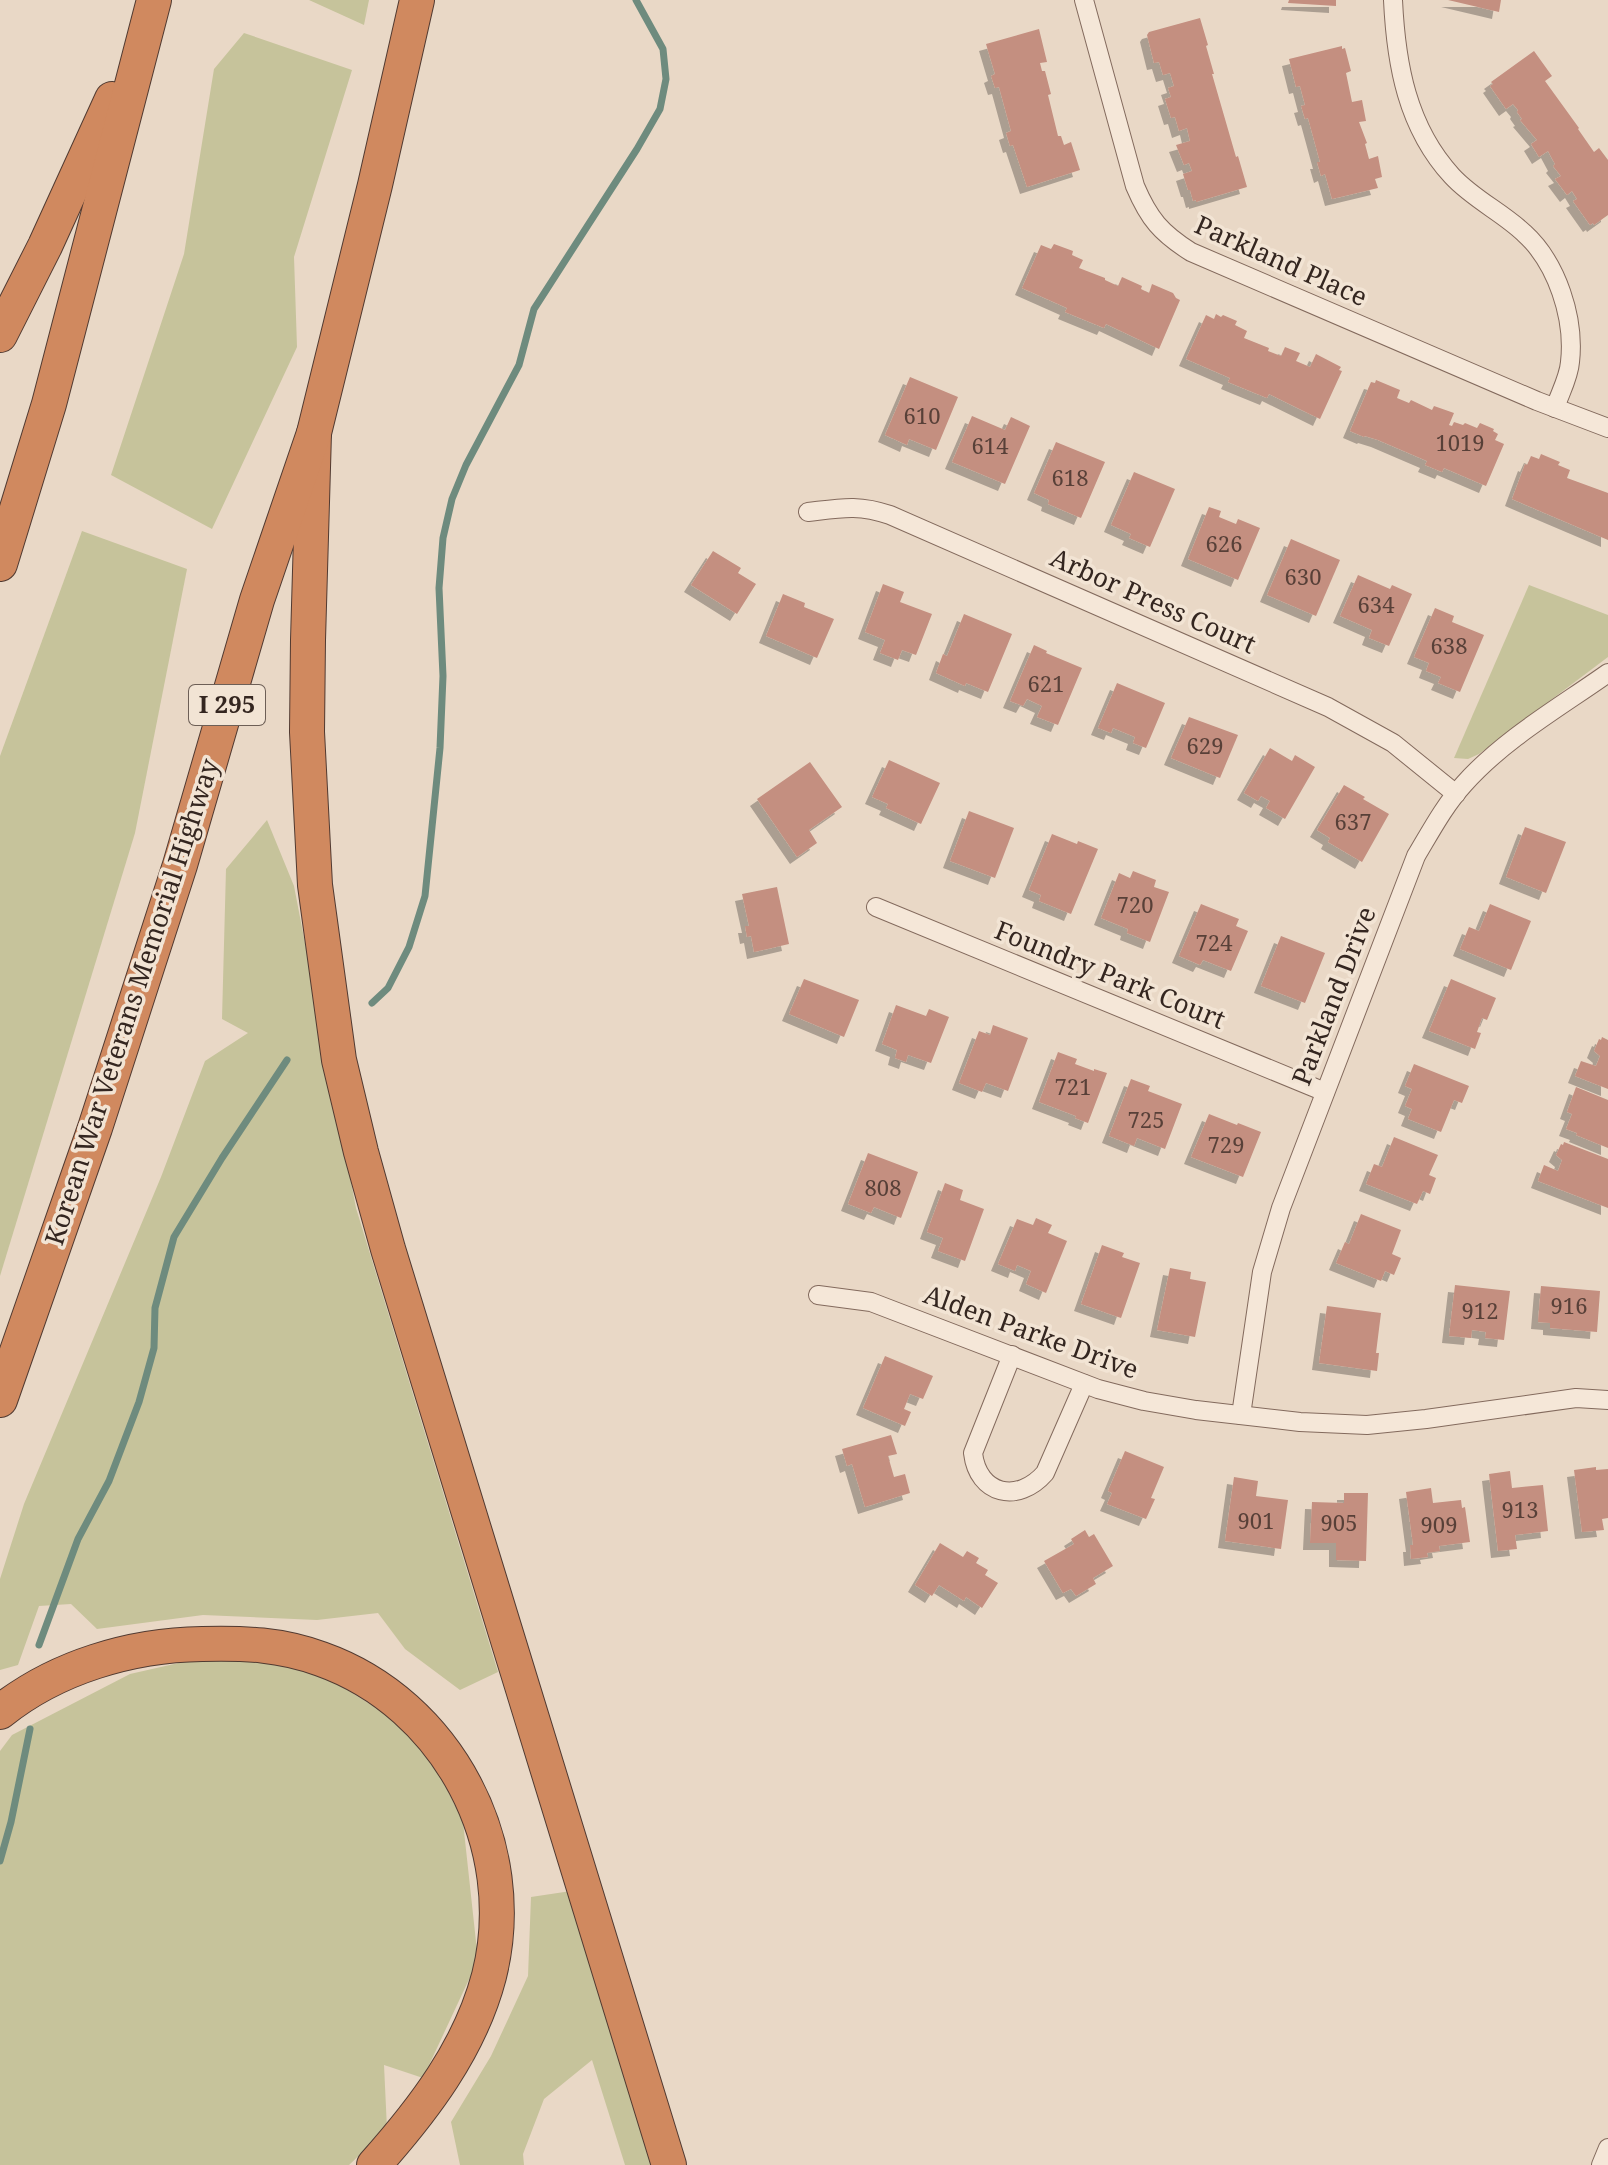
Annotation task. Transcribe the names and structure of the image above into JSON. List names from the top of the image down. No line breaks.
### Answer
{"streets":{"highway":["I 295","Korean War Veterans Memorial Highway"],"street":["Parkland Place","Arbor Press Court","Foundry Park Court","Parkland Drive","Alden Parke Drive"]},"crossings":[["Arbor Press Court","Parkland Drive"],["Foundry Park Court","Parkland Drive"],["Parkland Drive","Alden Parke Drive"]],"house_numbers":["610","1019","614","618","626","630","634","638","621","629","637","720","724","721","725","729","808","916","912","913","901","905","909"]}
